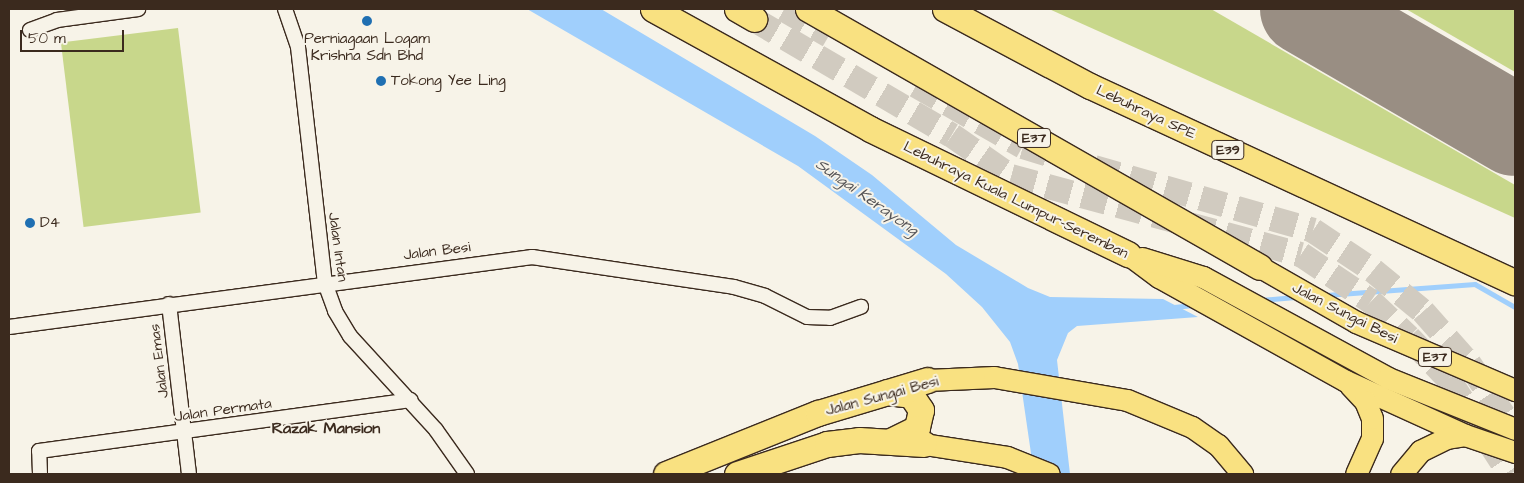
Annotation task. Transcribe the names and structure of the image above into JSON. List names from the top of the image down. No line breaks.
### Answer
{"streets":{"highway":["Lebuhraya SPE","E37","E39","Lebuhraya Kuala Lumpur–Seremban","Jalan Sungai Besi"],"street":["Jalan Intan","Jalan Besi","Jalan Emas","Jalan Permata"]},"crossings":[["E37","Jalan Sungai Besi"],["Jalan Intan","Jalan Besi"],["Jalan Intan","Jalan Permata"],["Jalan Besi","Jalan Emas"],["Jalan Emas","Jalan Permata"]],"districts":["Razak Mansion"],"water":["Sungai Kerayong"],"places":["Perniagaan Logam Krishna Sdn Bhd","Tokong Yee Ling","D4"],"scale_bar":"50 m"}
